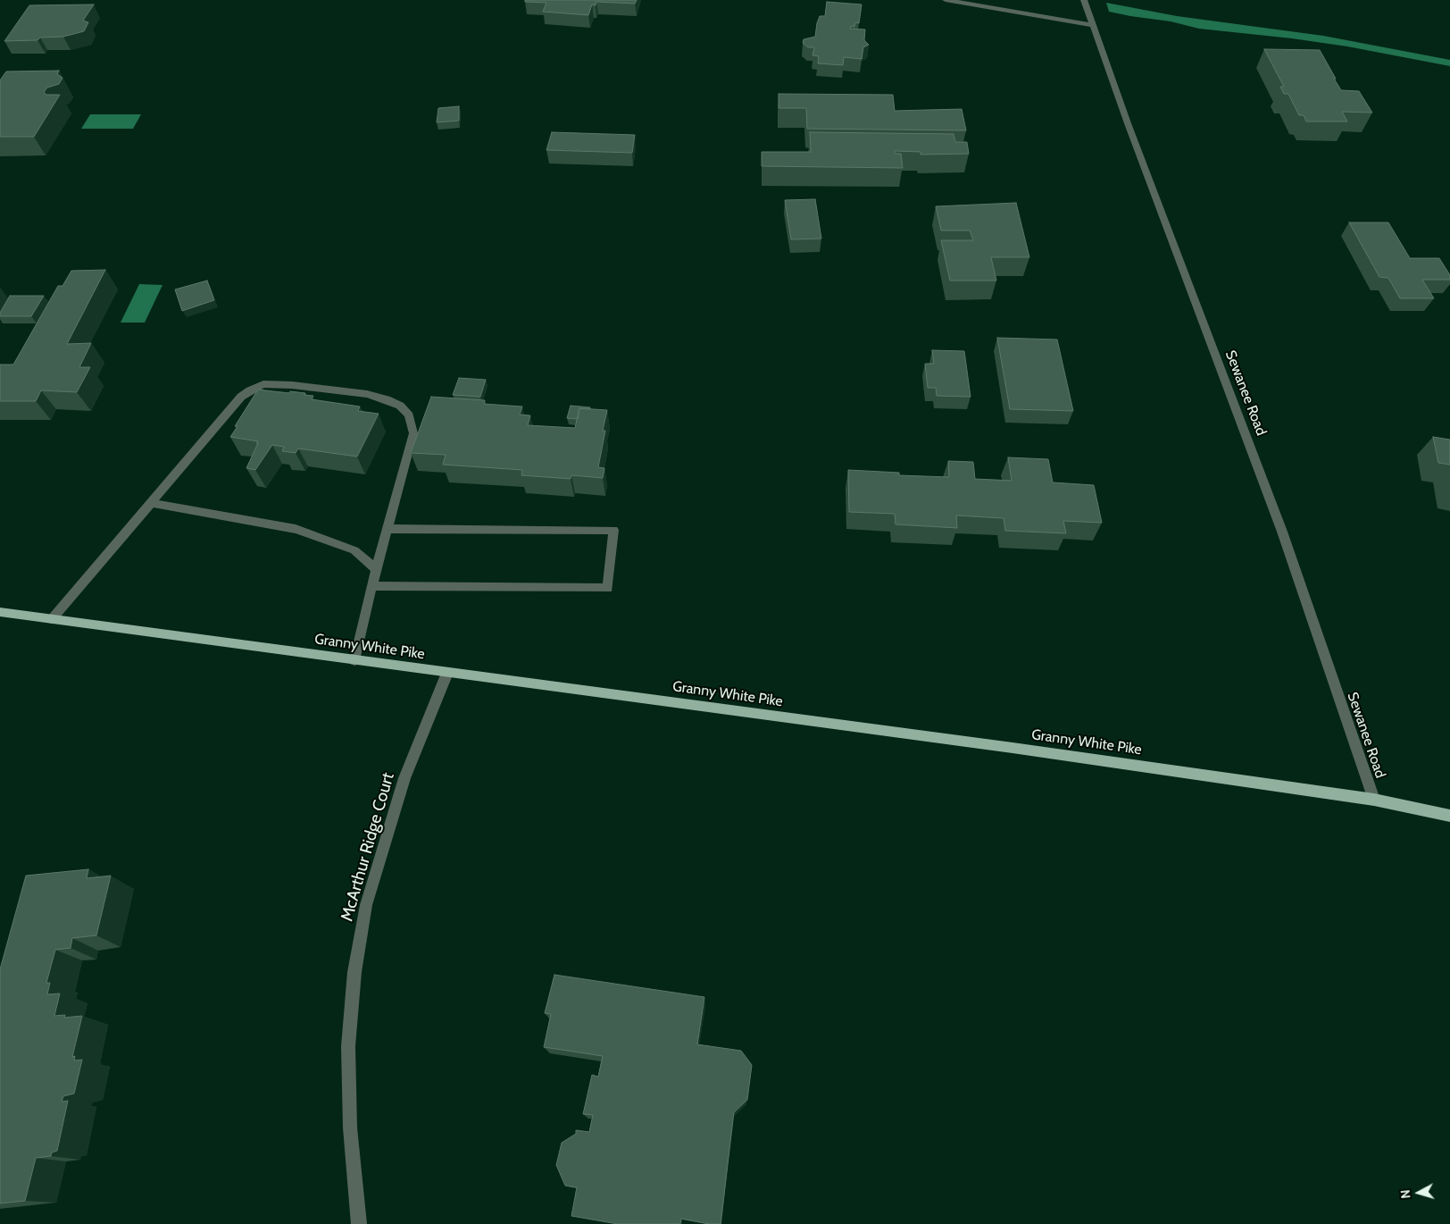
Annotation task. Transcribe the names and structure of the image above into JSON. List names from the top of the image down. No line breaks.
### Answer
{"streets":{"main road":["Granny White Pike"],"street":["Sewanee Road","McArthur Ridge Court"]},"crossings":[["Sewanee Road","Granny White Pike"],["Granny White Pike","McArthur Ridge Court"]],"north":"left"}
